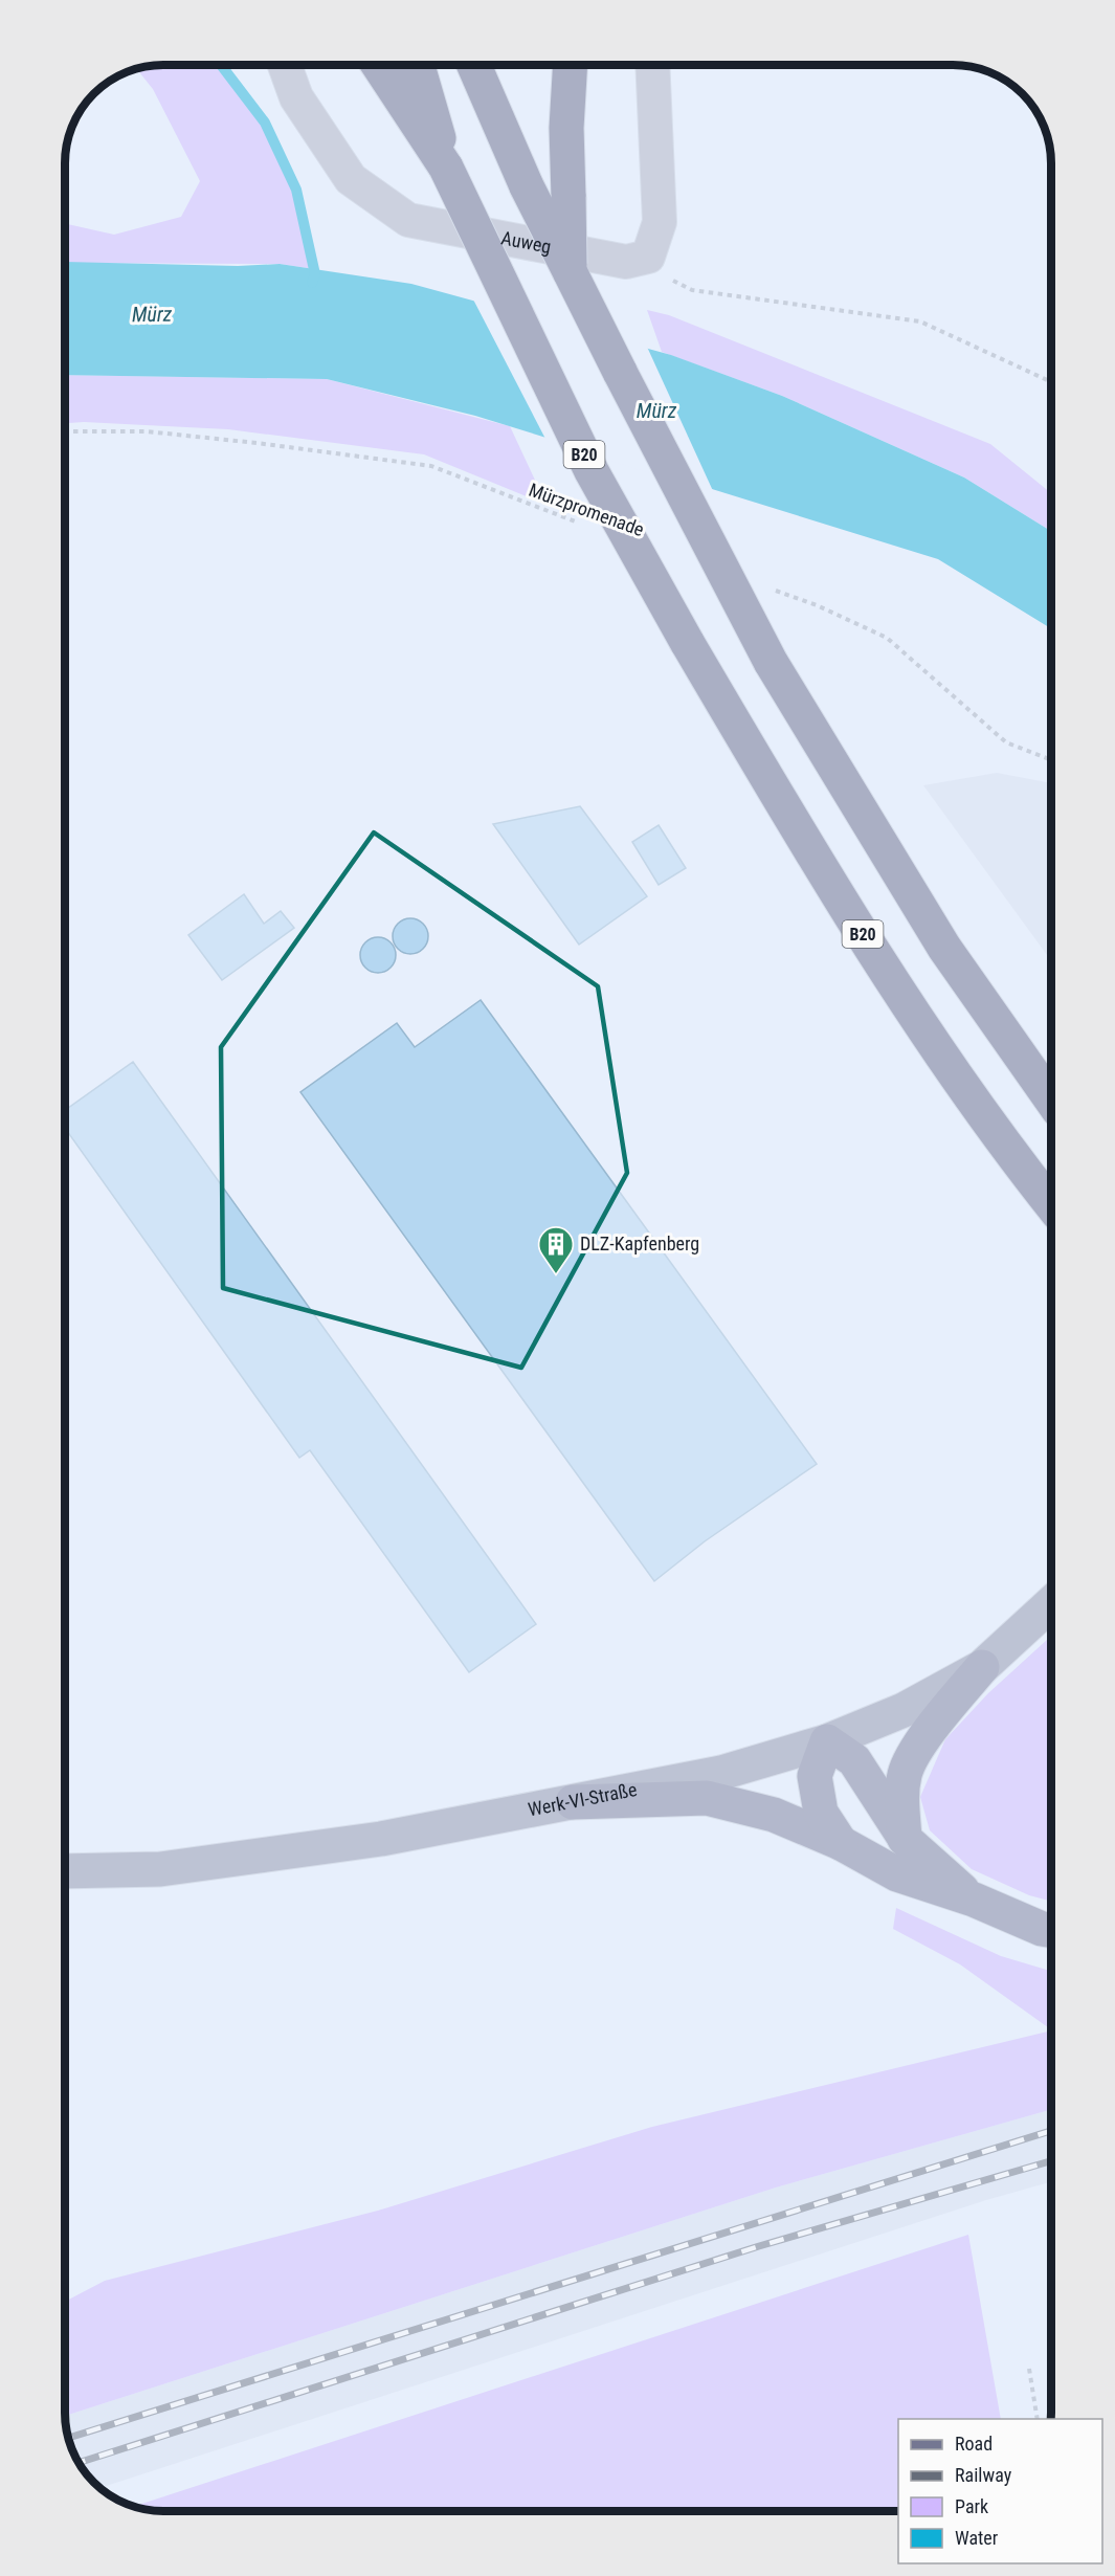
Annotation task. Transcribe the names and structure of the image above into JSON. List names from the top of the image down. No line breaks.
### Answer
{"streets":{"highway":["B20"],"main road":["Werk-VI-Straße"],"street":["Auweg"],"path":["Mürzpromenade"]},"water":["Mürz"],"places":{"building":["DLZ-Kapfenberg"]},"legend":["Road","Railway","Park","Water"]}
